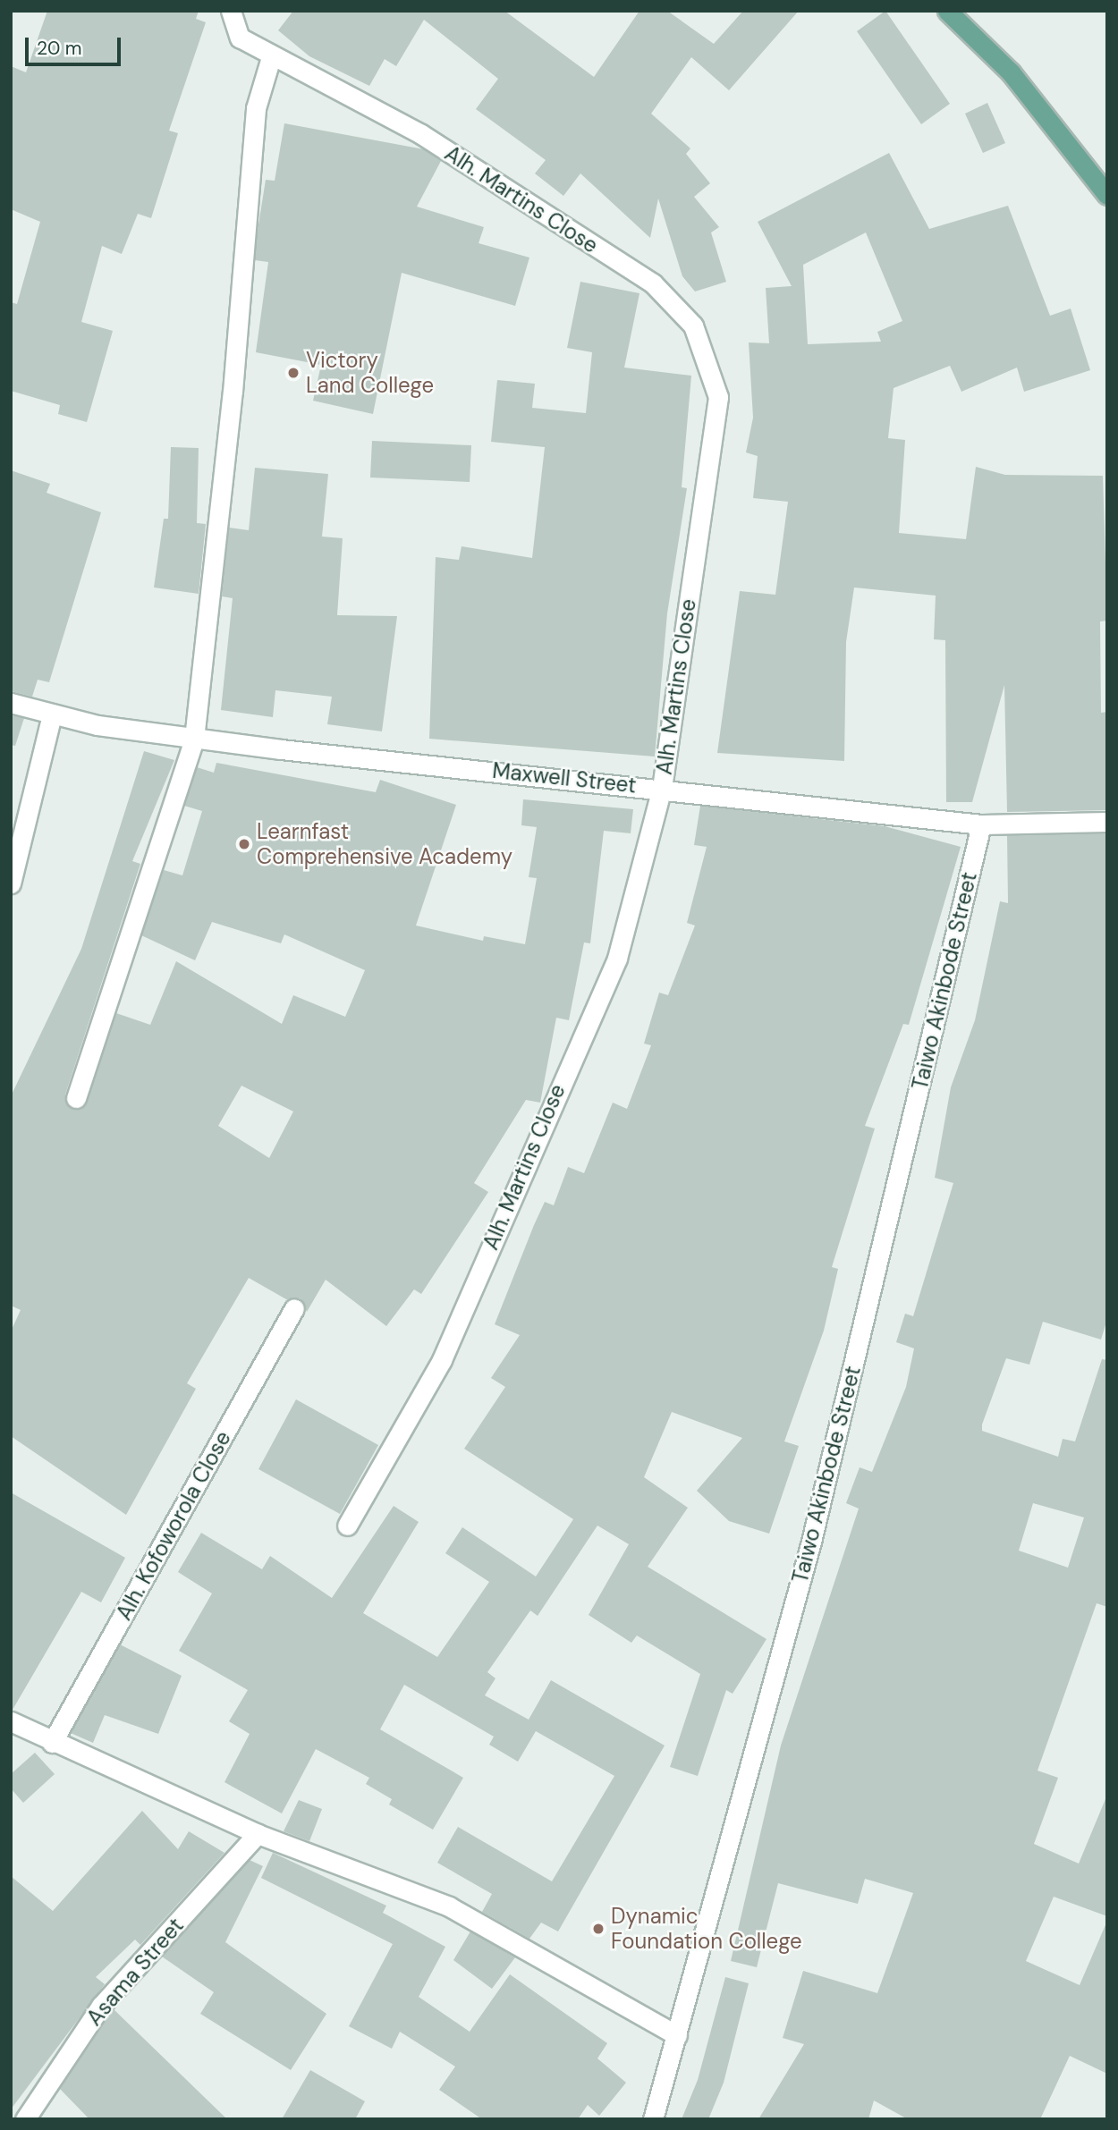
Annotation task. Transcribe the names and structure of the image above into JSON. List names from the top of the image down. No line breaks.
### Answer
{"streets":{"street":["Alh. Martins Close","Maxwell Street","Taiwo Akinbode Street","Alh. Kofoworola Close","Asama Street"]},"crossings":[["Alh. Martins Close","Maxwell Street"],["Maxwell Street","Taiwo Akinbode Street"]],"places":["Victory Land College","Learnfast Comprehensive Academy","Dynamic Foundation College"],"scale_bar":"20 m"}
